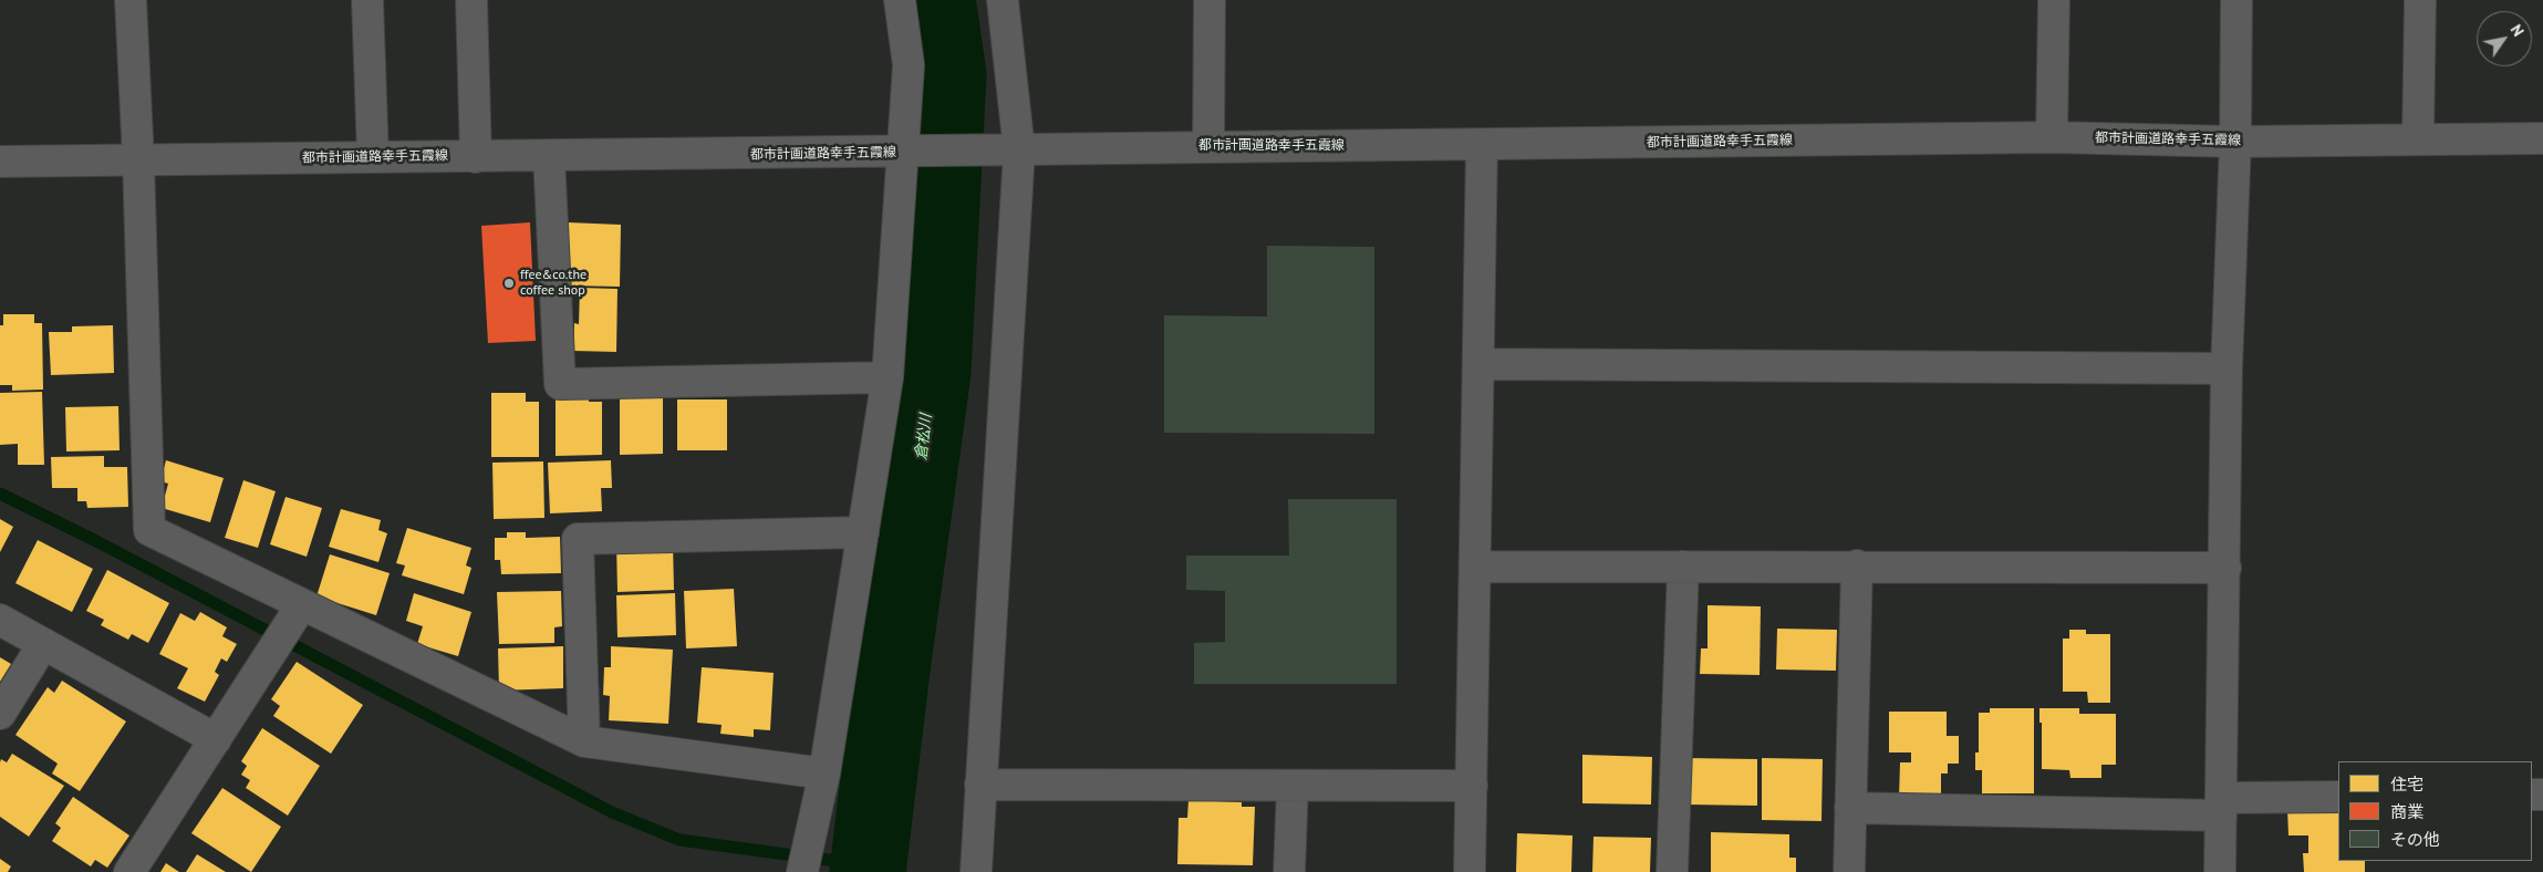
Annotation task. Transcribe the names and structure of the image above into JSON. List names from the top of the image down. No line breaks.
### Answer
{"streets":{"street":["都市計画道路幸手五霞線"]},"water":["倉松川"],"places":["ffee&co.the coffee shop"],"legend":["住宅","商業","その他"],"north":"top right"}
